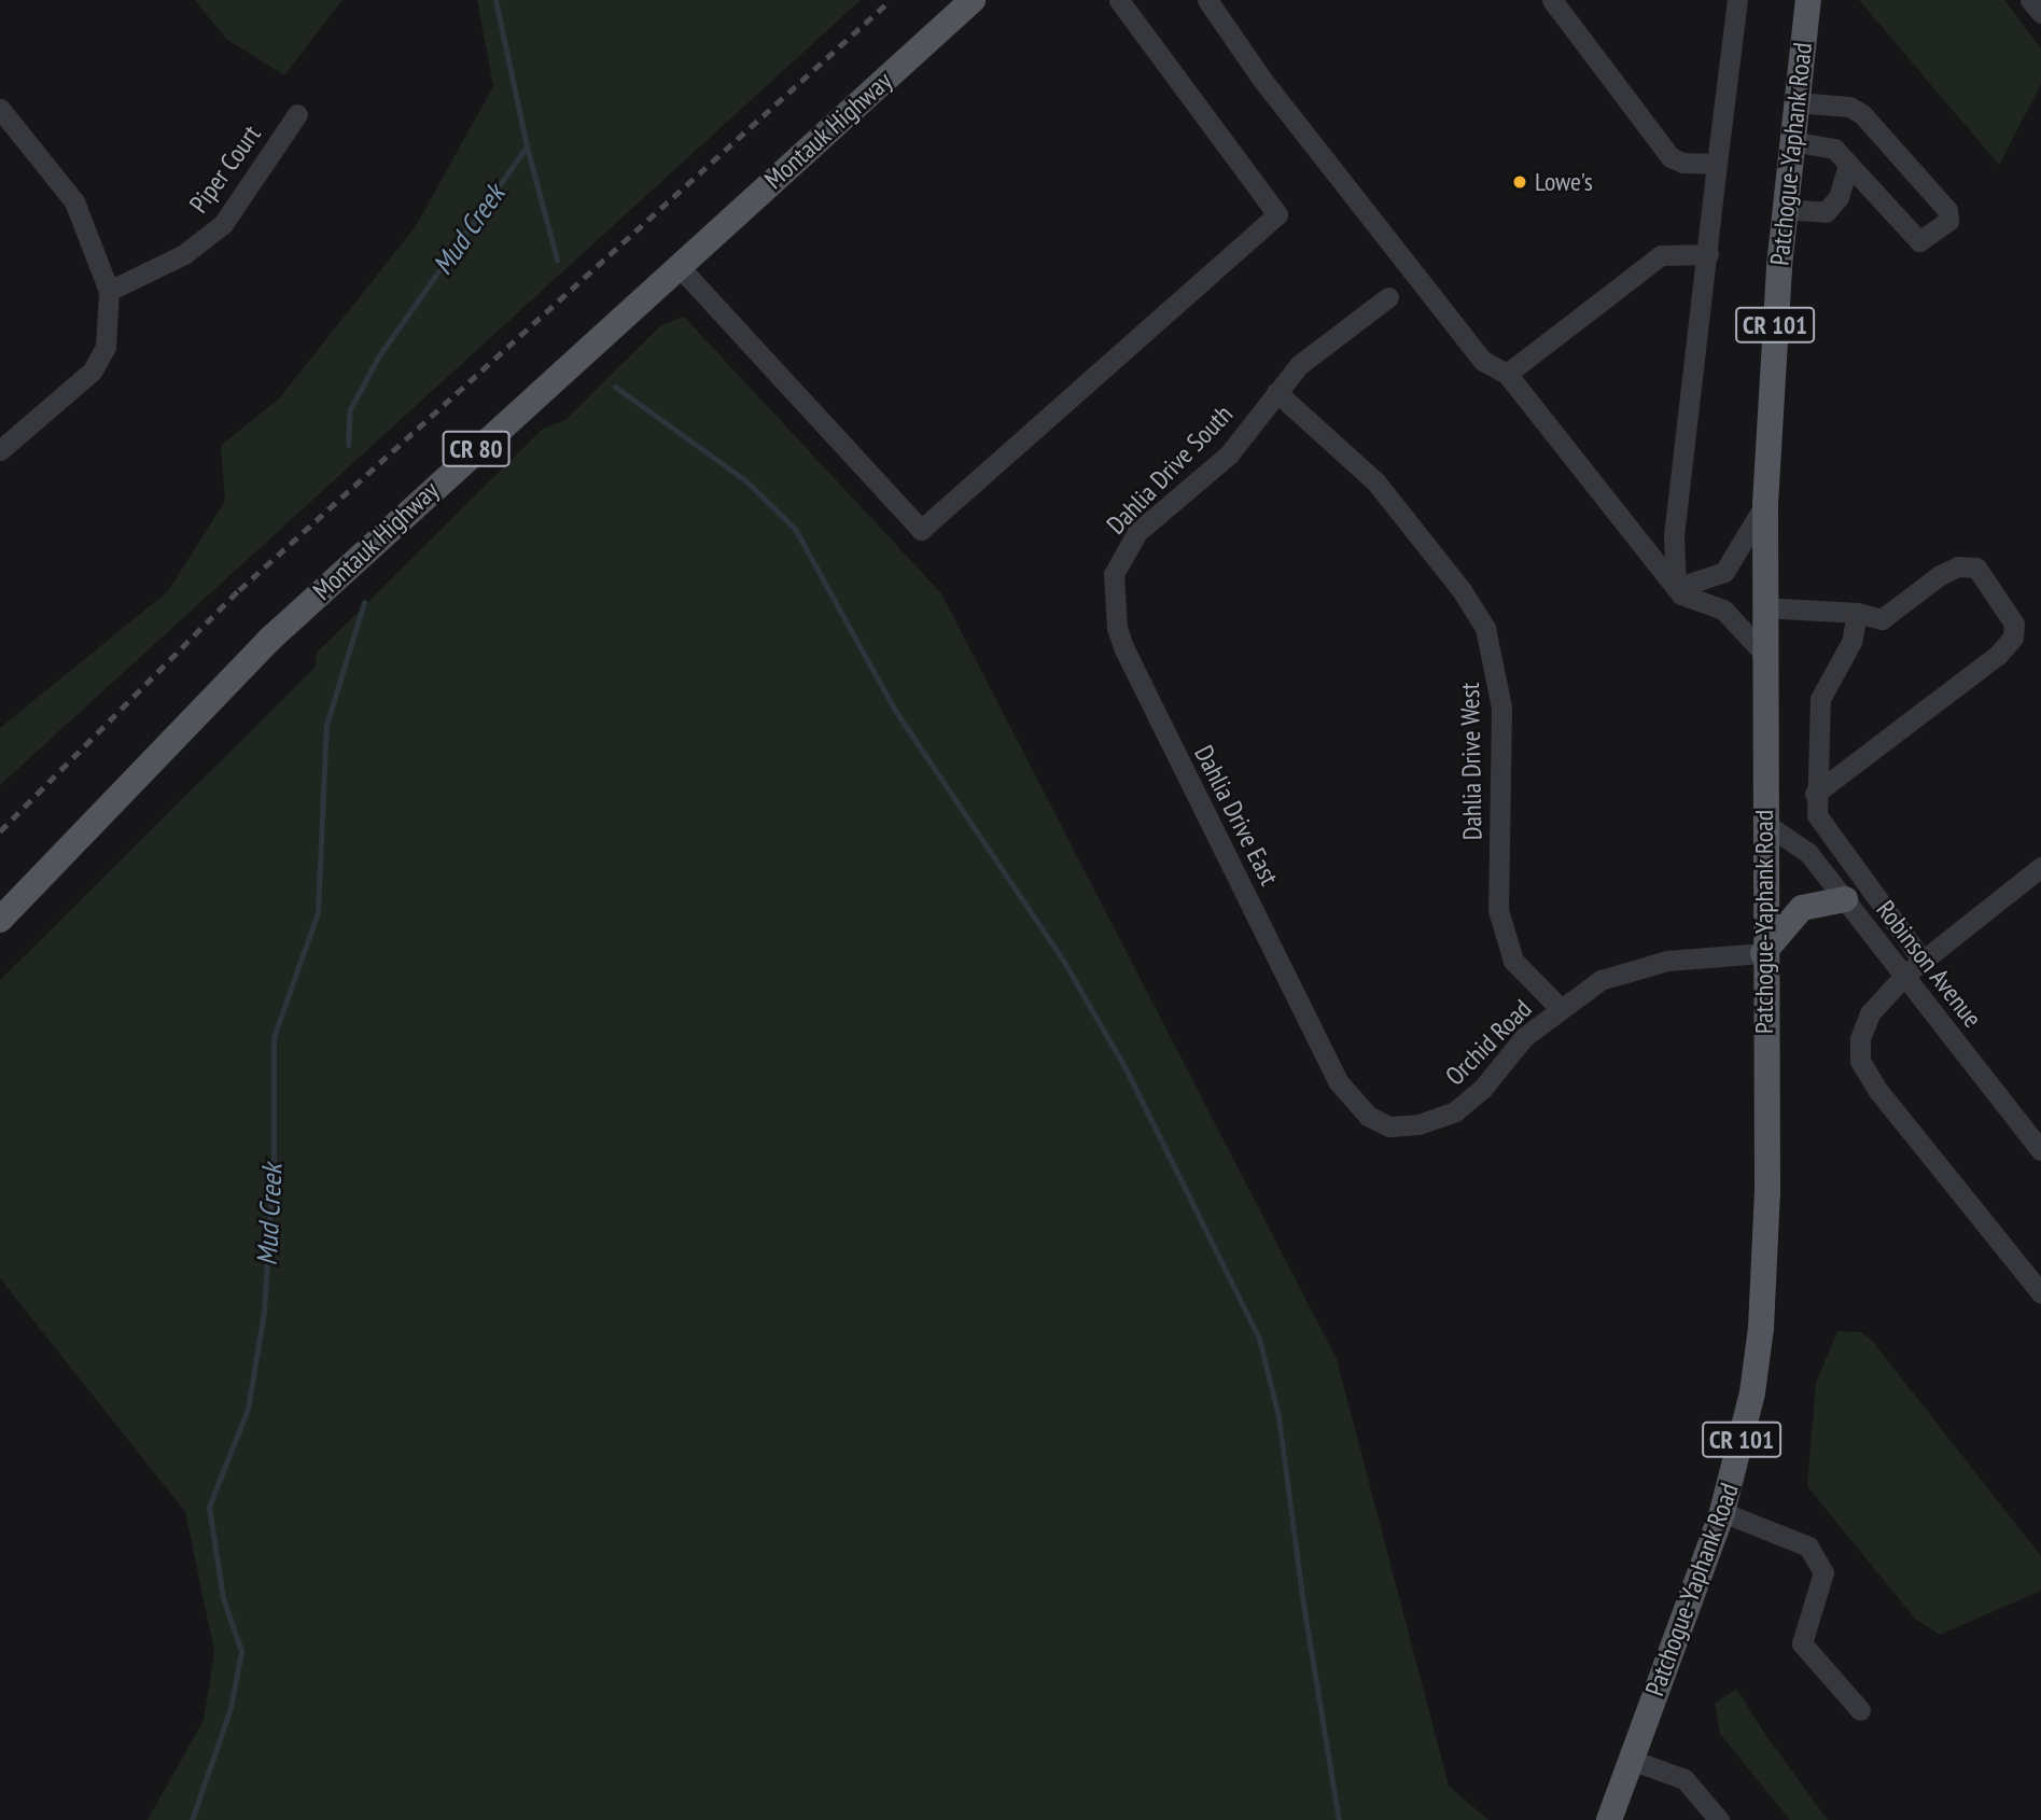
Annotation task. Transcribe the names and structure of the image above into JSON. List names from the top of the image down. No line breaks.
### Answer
{"streets":{"main road":["Montauk Highway","Patchogue-Yaphank Road","CR 101","CR 80"],"street":["Piper Court","Dahlia Drive South","Dahlia Drive West","Dahlia Drive East","Robinson Avenue","Orchid Road"]},"crossings":[["Patchogue-Yaphank Road","Robinson Avenue"],["Patchogue-Yaphank Road","Orchid Road"],["Dahlia Drive South","Dahlia Drive West"],["Dahlia Drive South","Dahlia Drive East"],["Dahlia Drive West","Orchid Road"],["Dahlia Drive East","Orchid Road"]],"water":["Mud Creek"],"places":["Lowe's"]}
